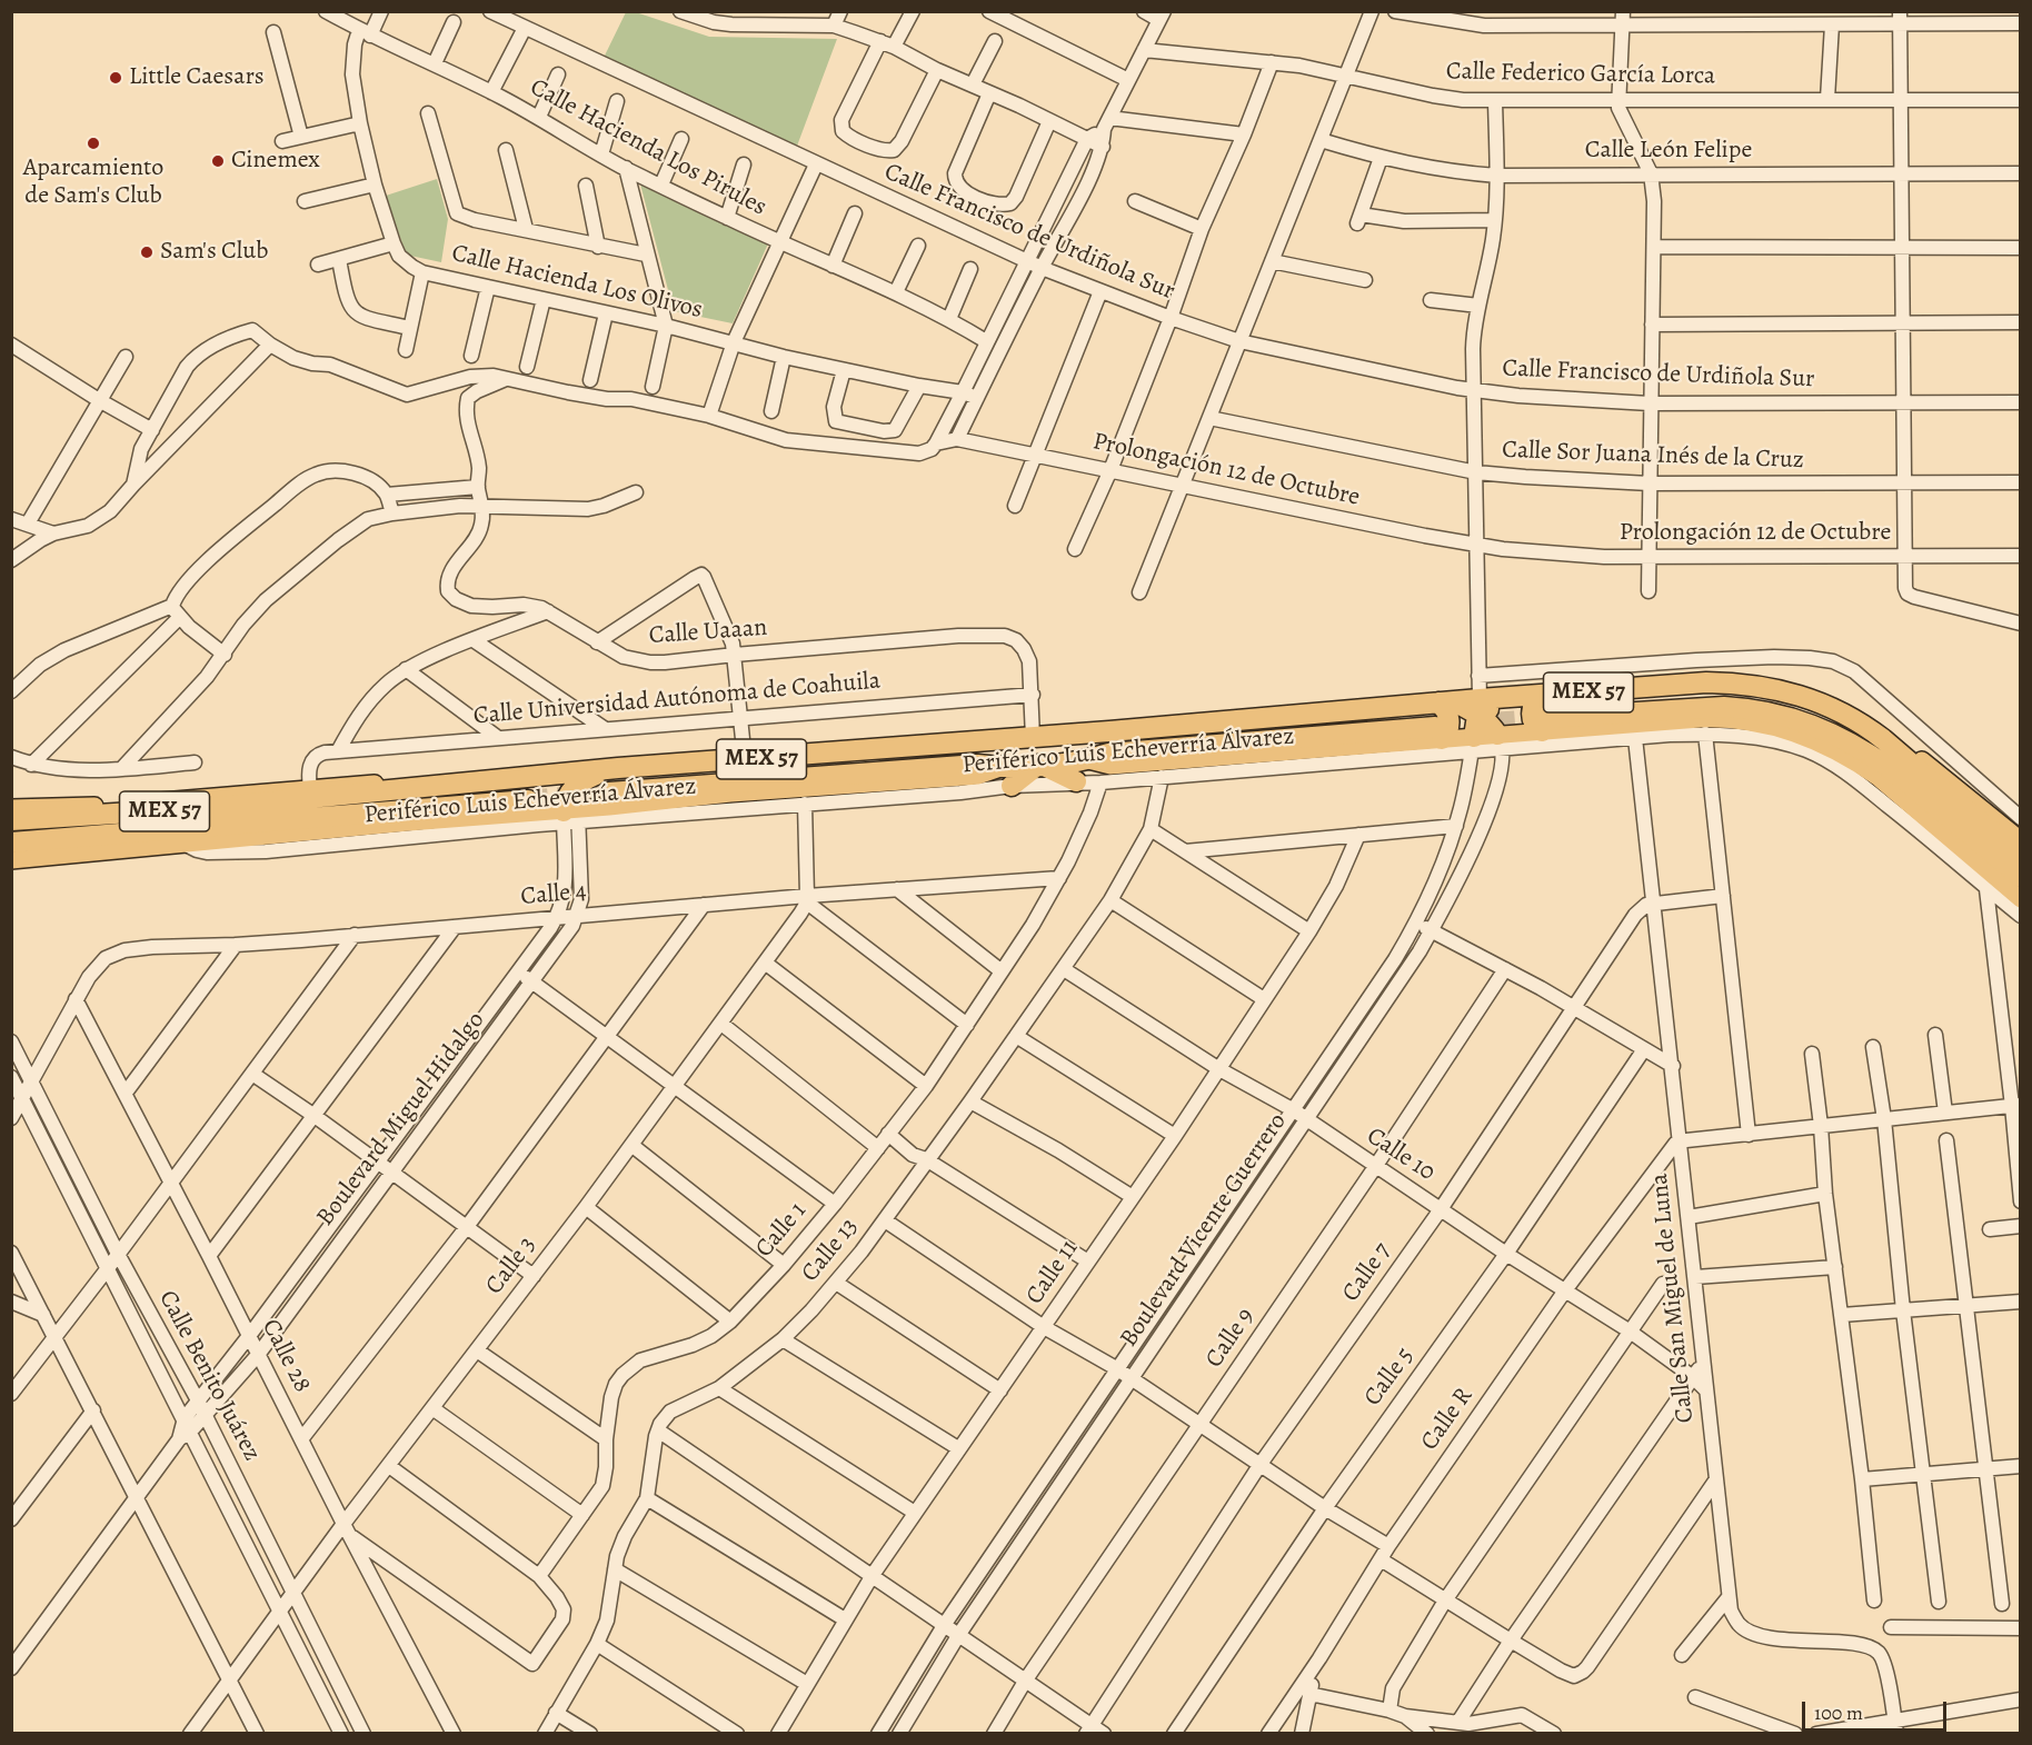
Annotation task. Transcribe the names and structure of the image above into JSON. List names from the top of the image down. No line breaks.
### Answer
{"streets":{"highway":["MEX 57","Periférico Luis Echeverría Álvarez"],"street":["Calle Federico García Lorca","Calle Hacienda Los Pirules","Calle León Felipe","Calle Francisco de Urdiñola Sur","Calle Hacienda Los Olivos","Calle Sor Juana Inés de la Cruz","Prolongación 12 de Octubre","Calle Uaaan","Calle Universidad Autónoma de Coahuila","Calle 4","Boulevard Miguel Hidalgo","Calle 10","Calle 1","Boulevard Vicente Guerrero","Calle 13","Calle 3","Calle 11","Calle 7","Calle San Miguel de Luna","Calle 9","Calle 28","Calle Benito Juárez","Calle 5","Calle R"]},"crossings":[["Calle Hacienda Los Pirules","Calle Hacienda Los Olivos"],["Prolongación 12 de Octubre","Calle Uaaan"],["Calle Uaaan","Calle Universidad Autónoma de Coahuila"],["Calle Uaaan","Periférico Luis Echeverría Álvarez"],["MEX 57","Periférico Luis Echeverría Álvarez"],["Periférico Luis Echeverría Álvarez","Boulevard Miguel Hidalgo"],["Periférico Luis Echeverría Álvarez","Calle 1"],["Periférico Luis Echeverría Álvarez","Boulevard Vicente Guerrero"],["Periférico Luis Echeverría Álvarez","Calle 13"],["Periférico Luis Echeverría Álvarez","Calle San Miguel de Luna"],["Calle 4","Boulevard Miguel Hidalgo"],["Calle 4","Calle 1"],["Calle 4","Calle 3"],["Calle 4","Calle 28"],["Boulevard Miguel Hidalgo","Calle 28"],["Boulevard Miguel Hidalgo","Calle Benito Juárez"],["Calle 10","Boulevard Vicente Guerrero"],["Calle 10","Calle 13"],["Calle 10","Calle 11"],["Calle 10","Calle 7"],["Calle 10","Calle San Miguel de Luna"],["Calle 10","Calle 9"],["Calle 10","Calle 5"],["Calle 10","Calle R"],["Calle 3","Calle 28"],["Calle 3","Calle Benito Juárez"],["Calle 7","Calle San Miguel de Luna"],["Calle San Miguel de Luna","Calle R"]],"places":["Little Caesars","Aparcamiento de Sam's Club","Cinemex","Sam's Club"],"scale_bar":"100 m"}
